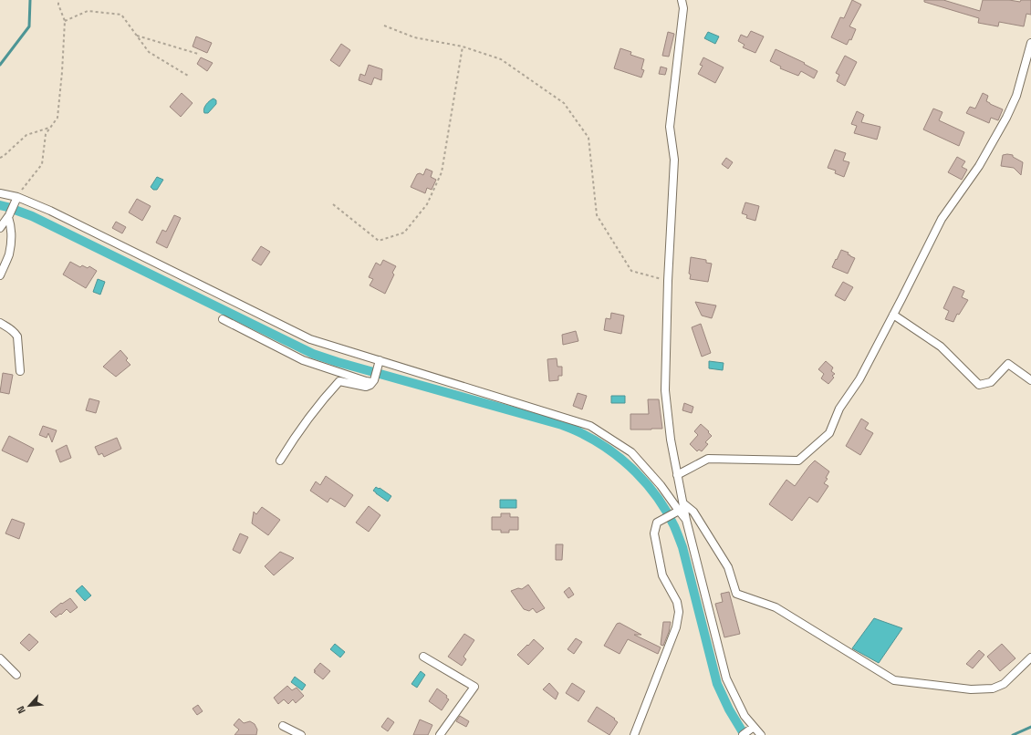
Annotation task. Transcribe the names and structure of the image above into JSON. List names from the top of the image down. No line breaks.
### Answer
{"north":"bottom left"}
